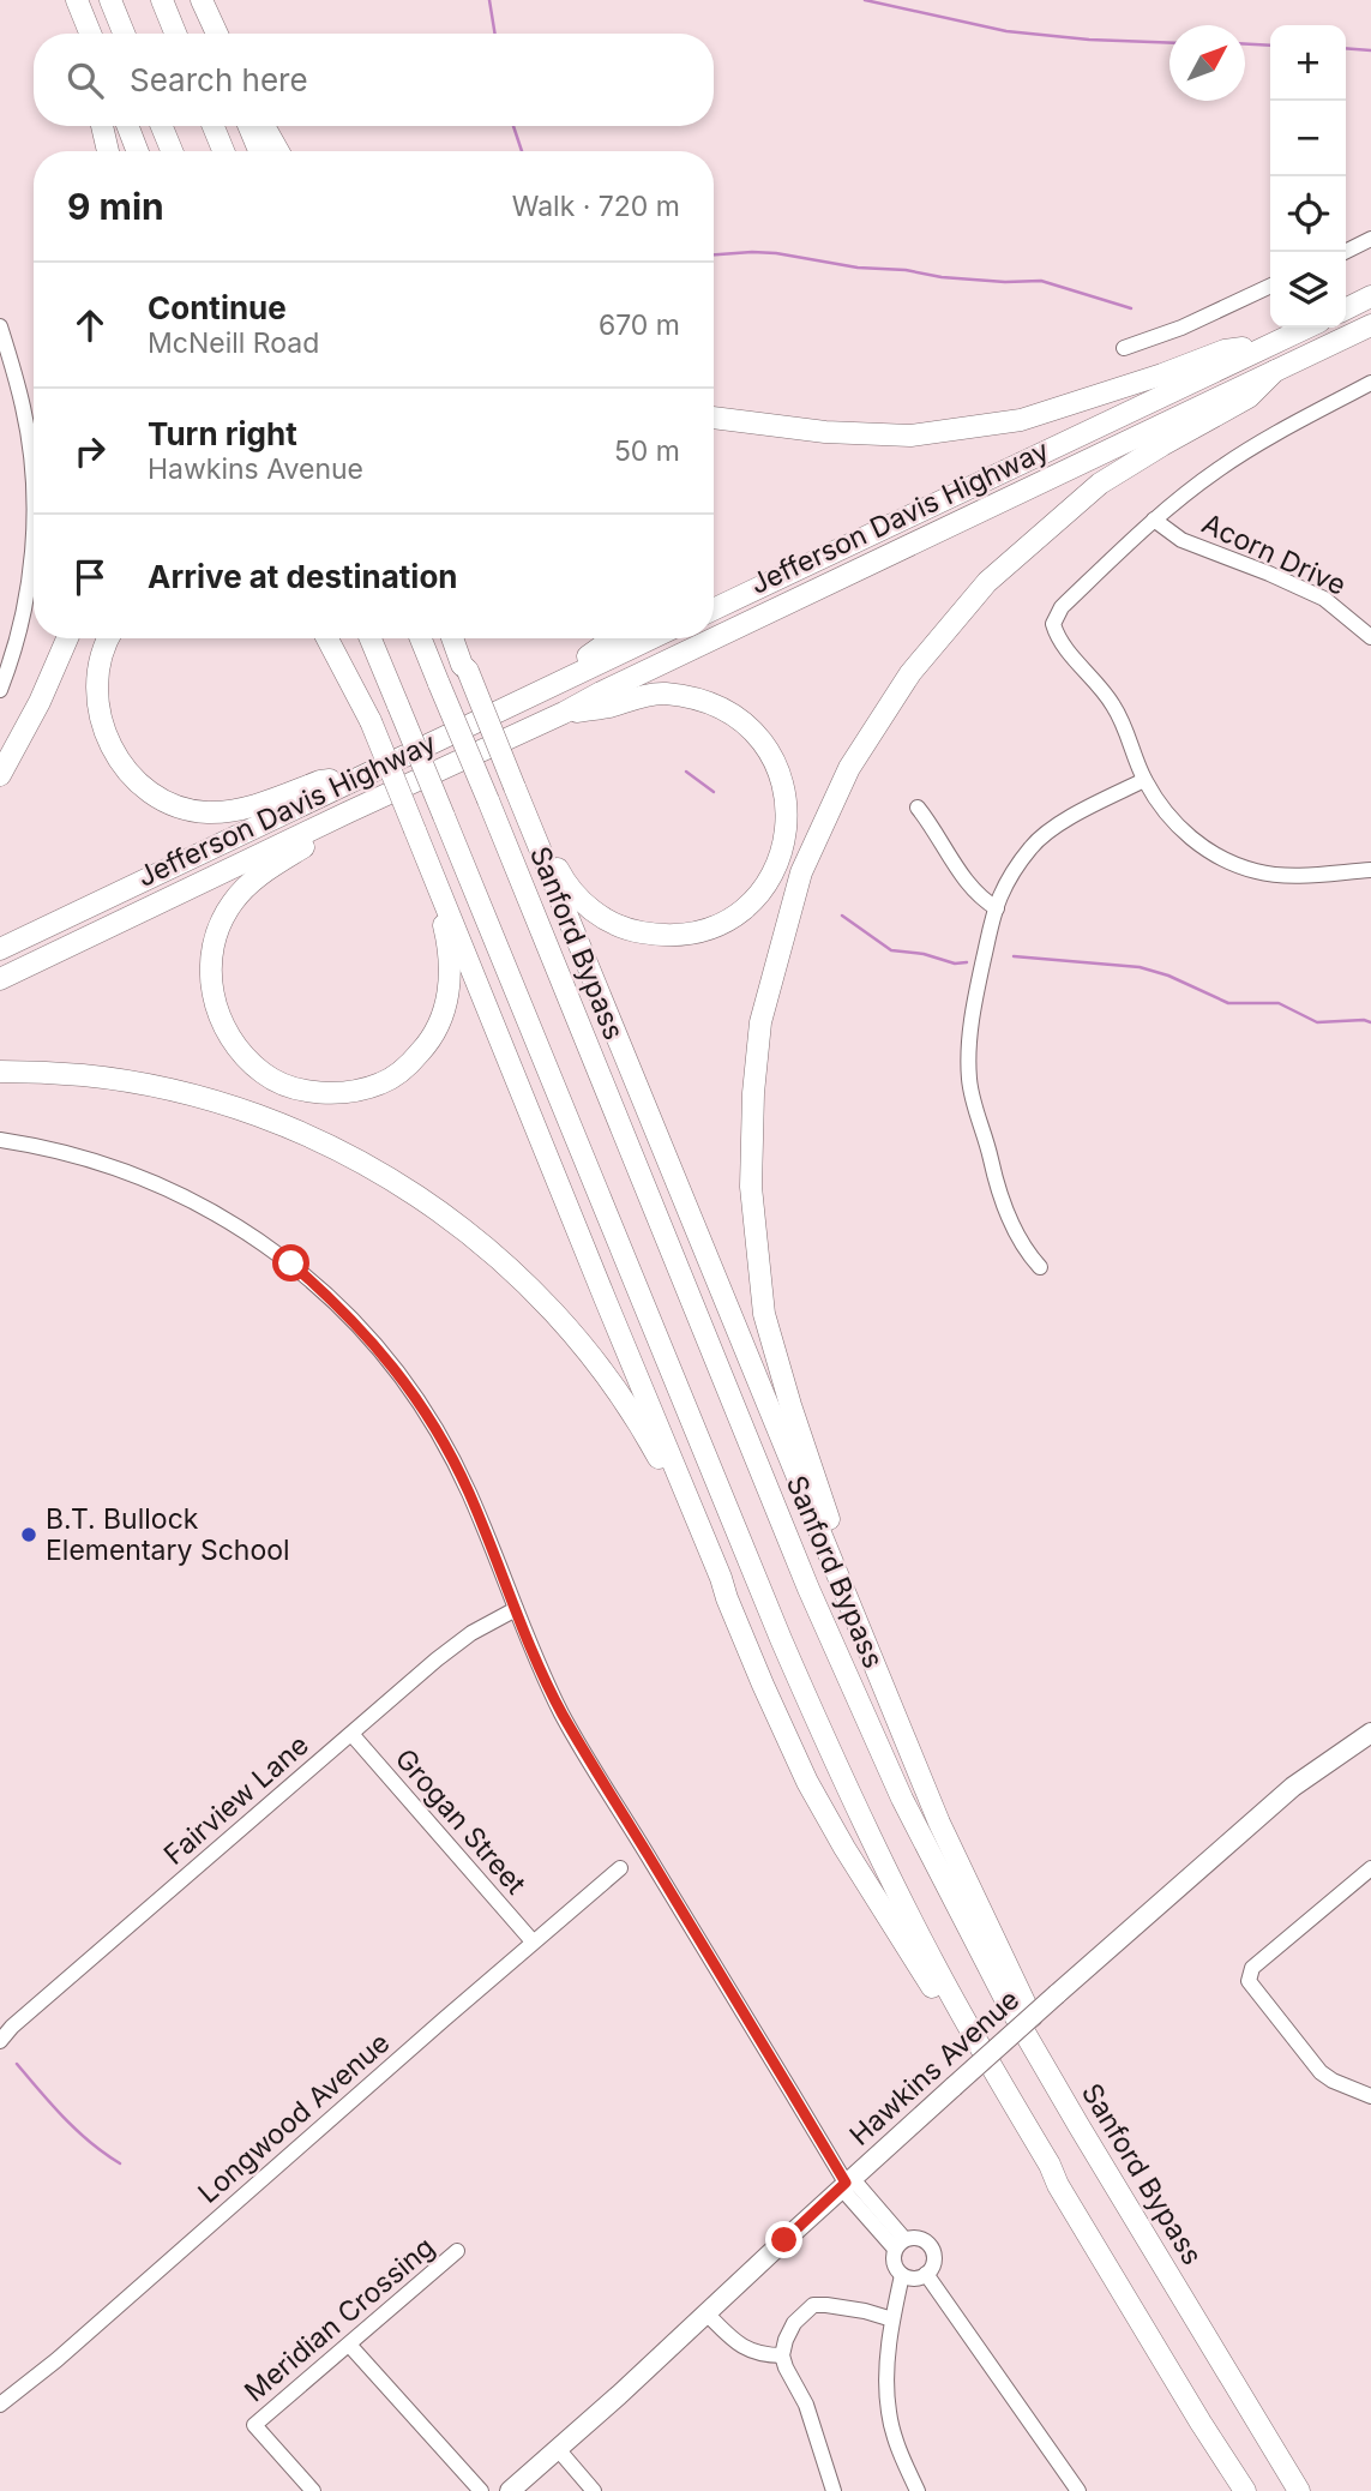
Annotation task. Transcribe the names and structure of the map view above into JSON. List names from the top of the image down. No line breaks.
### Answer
{"streets":{"highway":["Jefferson Davis Highway","Sanford Bypass"],"main road":["Hawkins Avenue"],"street":["Acorn Drive","Fairview Lane","Grogan Street","Longwood Avenue","Meridian Crossing"]},"crossings":[["Fairview Lane","Grogan Street"],["Grogan Street","Longwood Avenue"]],"places":["B.T. Bullock Elementary School"],"north":"top right","page":{"map_buttons":["+","−"],"search":"Search here","heading":["9 min","Walk · 720 m"],"list":[["Continue","McNeill Road","670 m"],["Turn right","Hawkins Avenue","50 m"],"Arrive at destination"]}}
